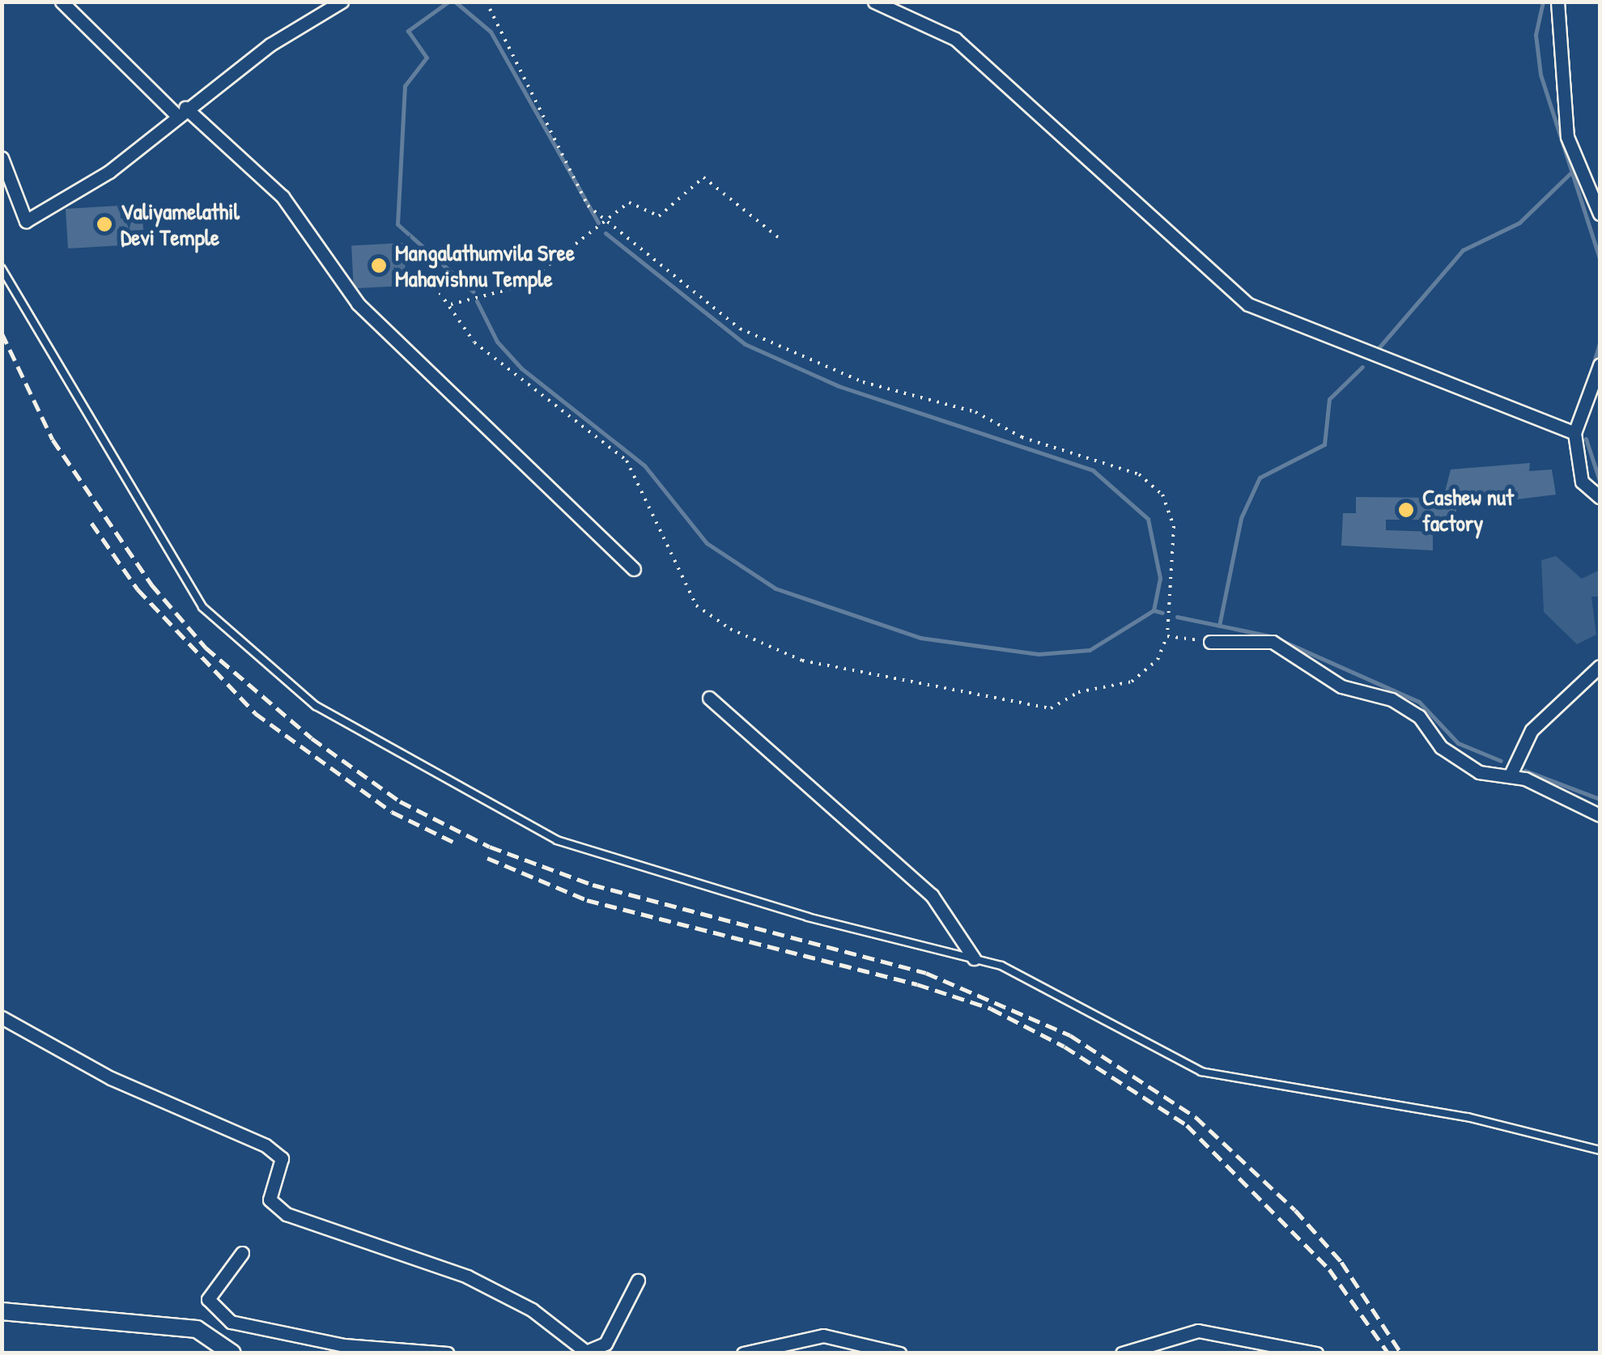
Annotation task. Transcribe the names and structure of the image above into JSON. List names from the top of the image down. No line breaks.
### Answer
{"places":["Valiyamelathil Devi Temple","Mangalathumvila Sree Mahavishnu Temple","Cashew nut factory"]}
